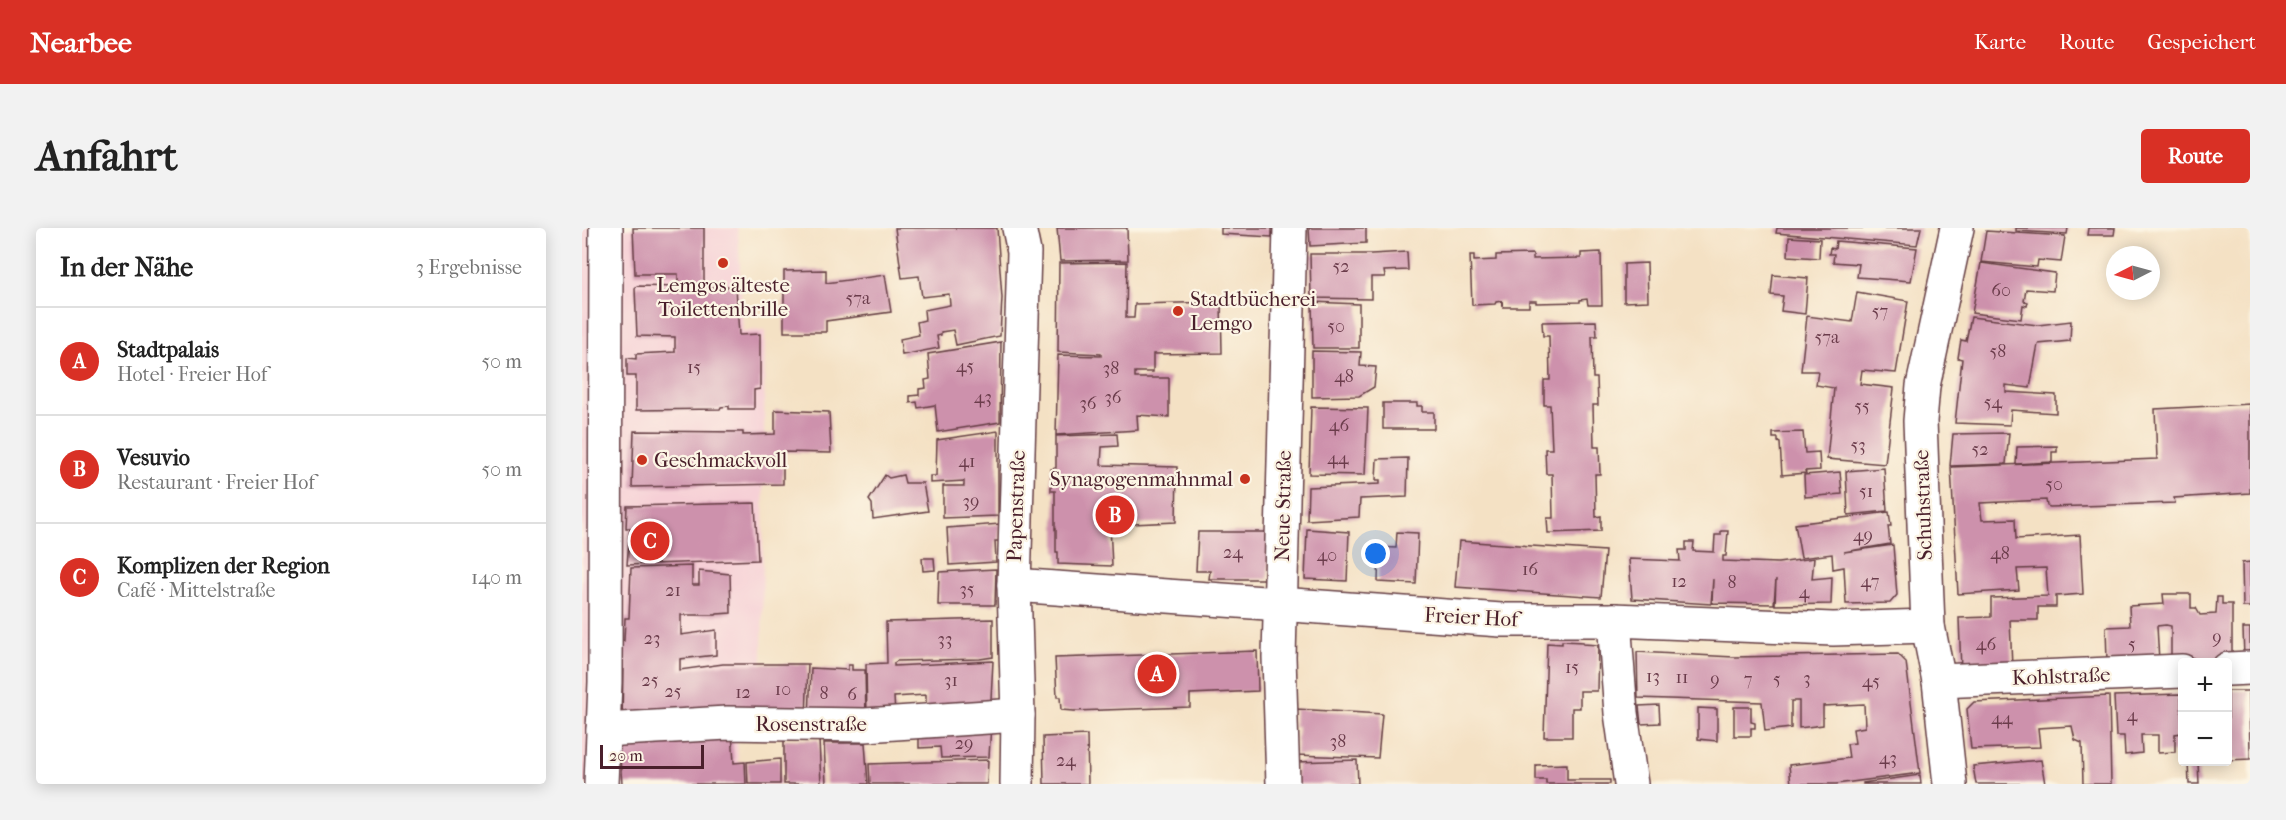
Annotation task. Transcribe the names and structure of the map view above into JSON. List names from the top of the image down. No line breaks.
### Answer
{"streets":{"street":["Schuhstraße","Papenstraße","Neue Straße","Freier Hof","Kohlstraße","Rosenstraße"]},"crossings":[["Schuhstraße","Freier Hof"],["Schuhstraße","Kohlstraße"],["Papenstraße","Freier Hof"],["Papenstraße","Rosenstraße"],["Neue Straße","Freier Hof"]],"places":["Lemgos älteste Toilettenbrille","Stadtbücherei Lemgo","Geschmackvoll","Synagogenmahnmal"],"house_numbers":["52","60","57a","57","50","57a","58","45","15","38","48","43","36","54","36","55","46","53","52","44","41","50","51","39","49","24","48","40","16","12","47","8","35","21","4","9","23","33","46","5","15","13","11","3","9","7","5","25","31","45","10","25","12","8","6","4","44","38","29","43","24"],"scale_bar":"20 m","north":"left","page":{"header":"Nearbee","nav":["Karte","Route","Gespeichert"],"buttons":"Route","title":"Anfahrt","heading":["In der Nähe","3 Ergebnisse"],"list":[{"mark":"A","name":"Stadtpalais","note":"Hotel · Freier Hof","value":"50 m"},{"mark":"B","name":"Vesuvio","note":"Restaurant · Freier Hof","value":"50 m"},{"mark":"C","name":"Komplizen der Region","note":"Café · Mittelstraße","value":"140 m"}],"pins":["B","C","A"],"map_buttons":["+","−"],"scale":"20 m"}}
